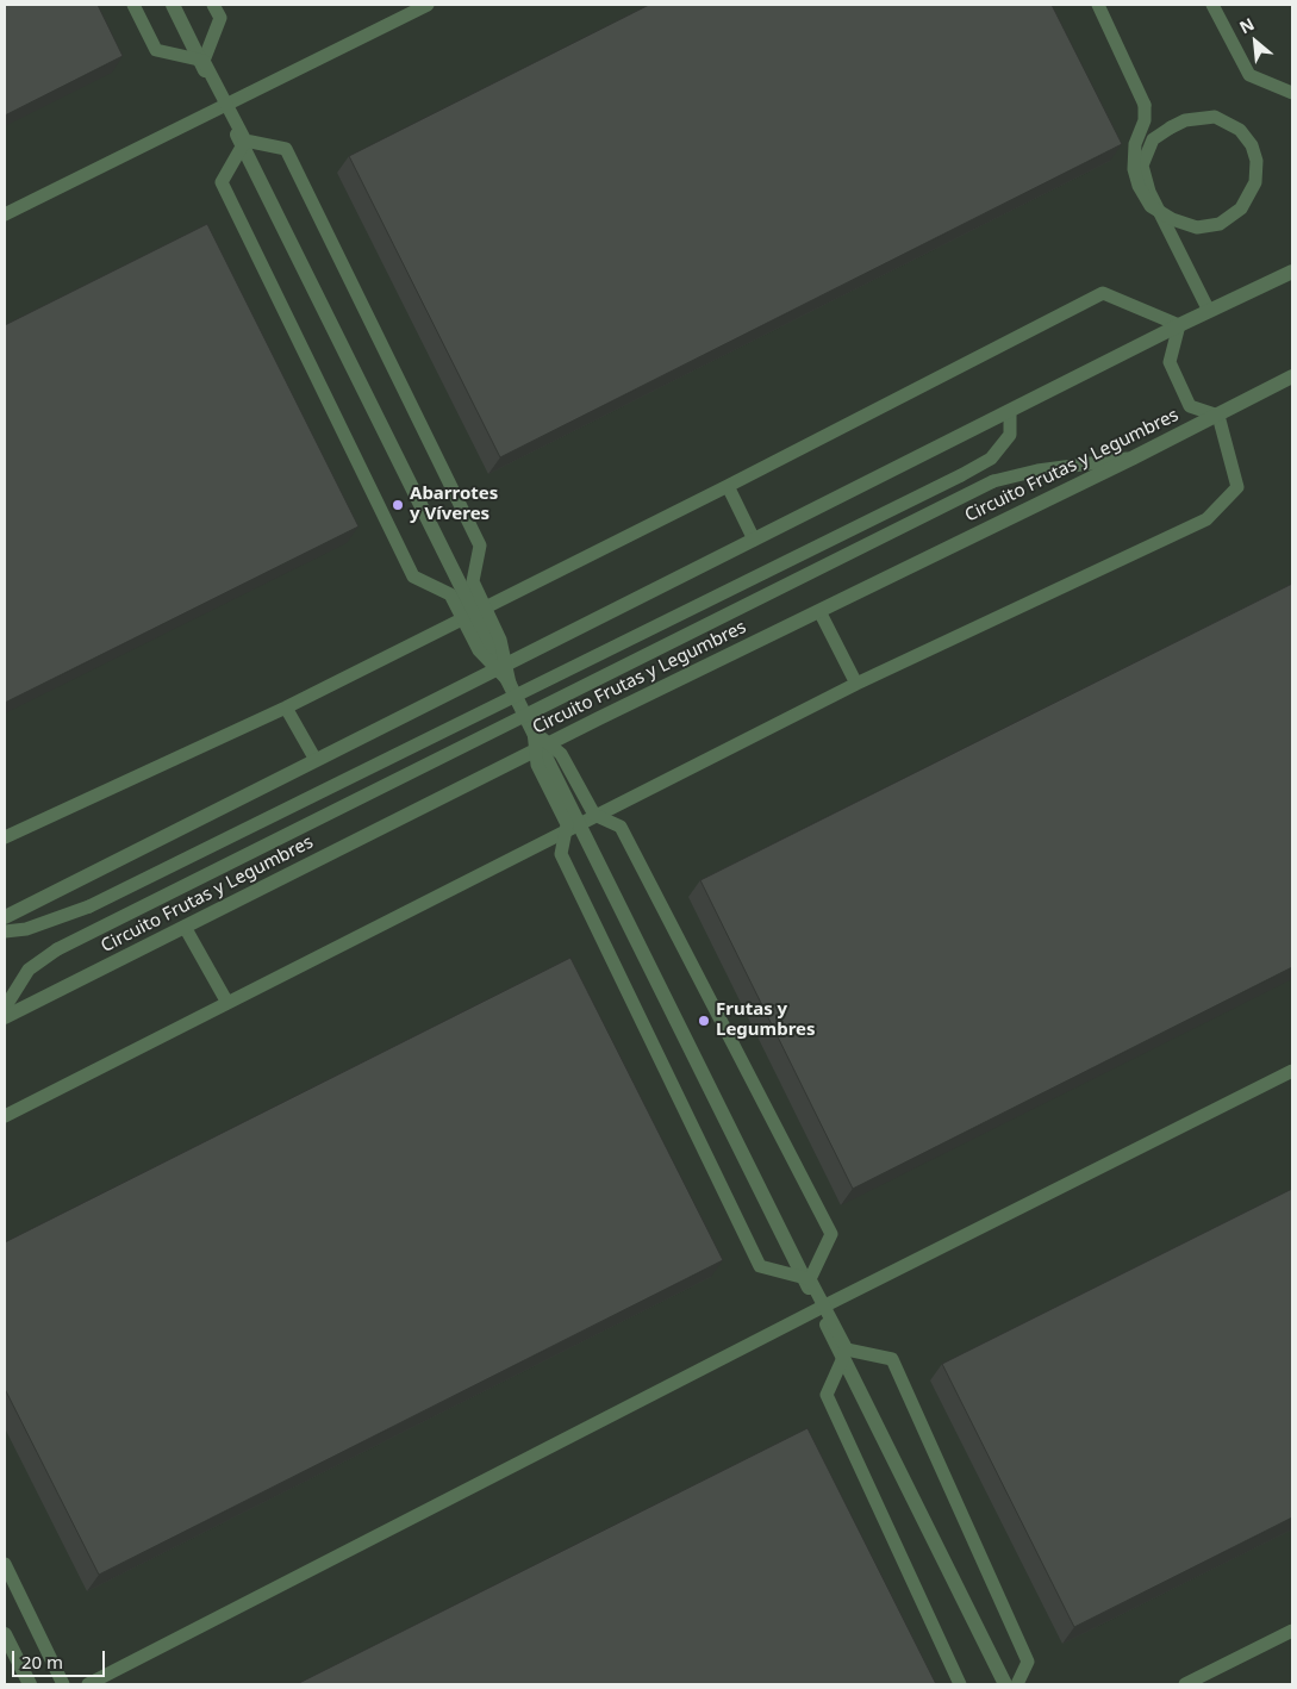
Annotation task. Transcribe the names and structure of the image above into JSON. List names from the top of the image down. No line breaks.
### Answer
{"streets":{"street":["Circuito Frutas y Legumbres"]},"places":["Abarrotes y Víveres","Frutas y Legumbres"],"scale_bar":"20 m","north":"top left"}
